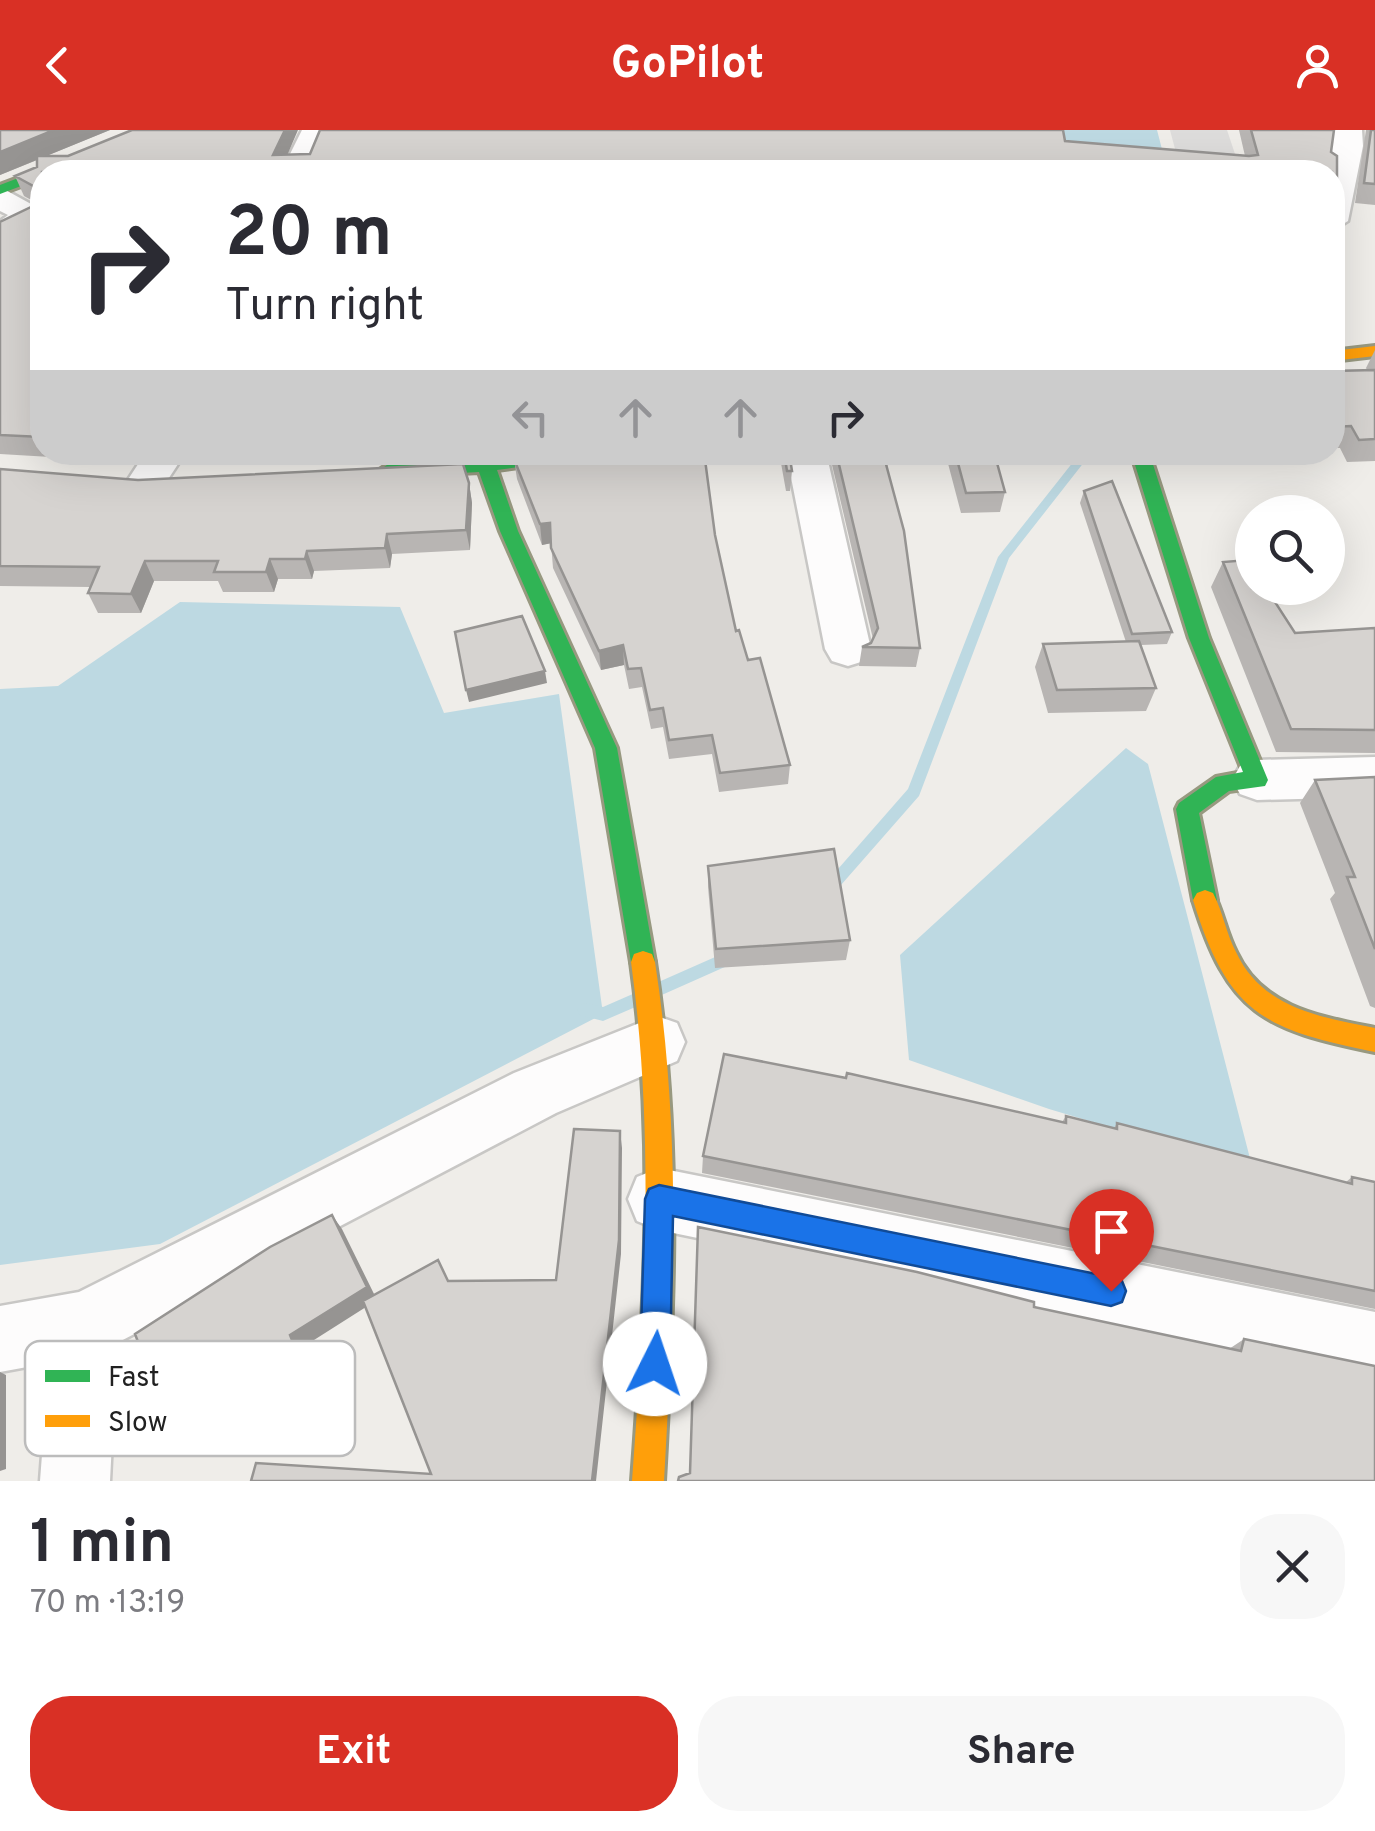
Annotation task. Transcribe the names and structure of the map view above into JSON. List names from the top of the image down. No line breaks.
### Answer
{"legend":["Fast","Slow"],"page":{"header":"GoPilot","turn":["20 m","Turn right"],"heading":["1 min","70 m · 13:19"],"buttons":["Exit","Share"]}}
